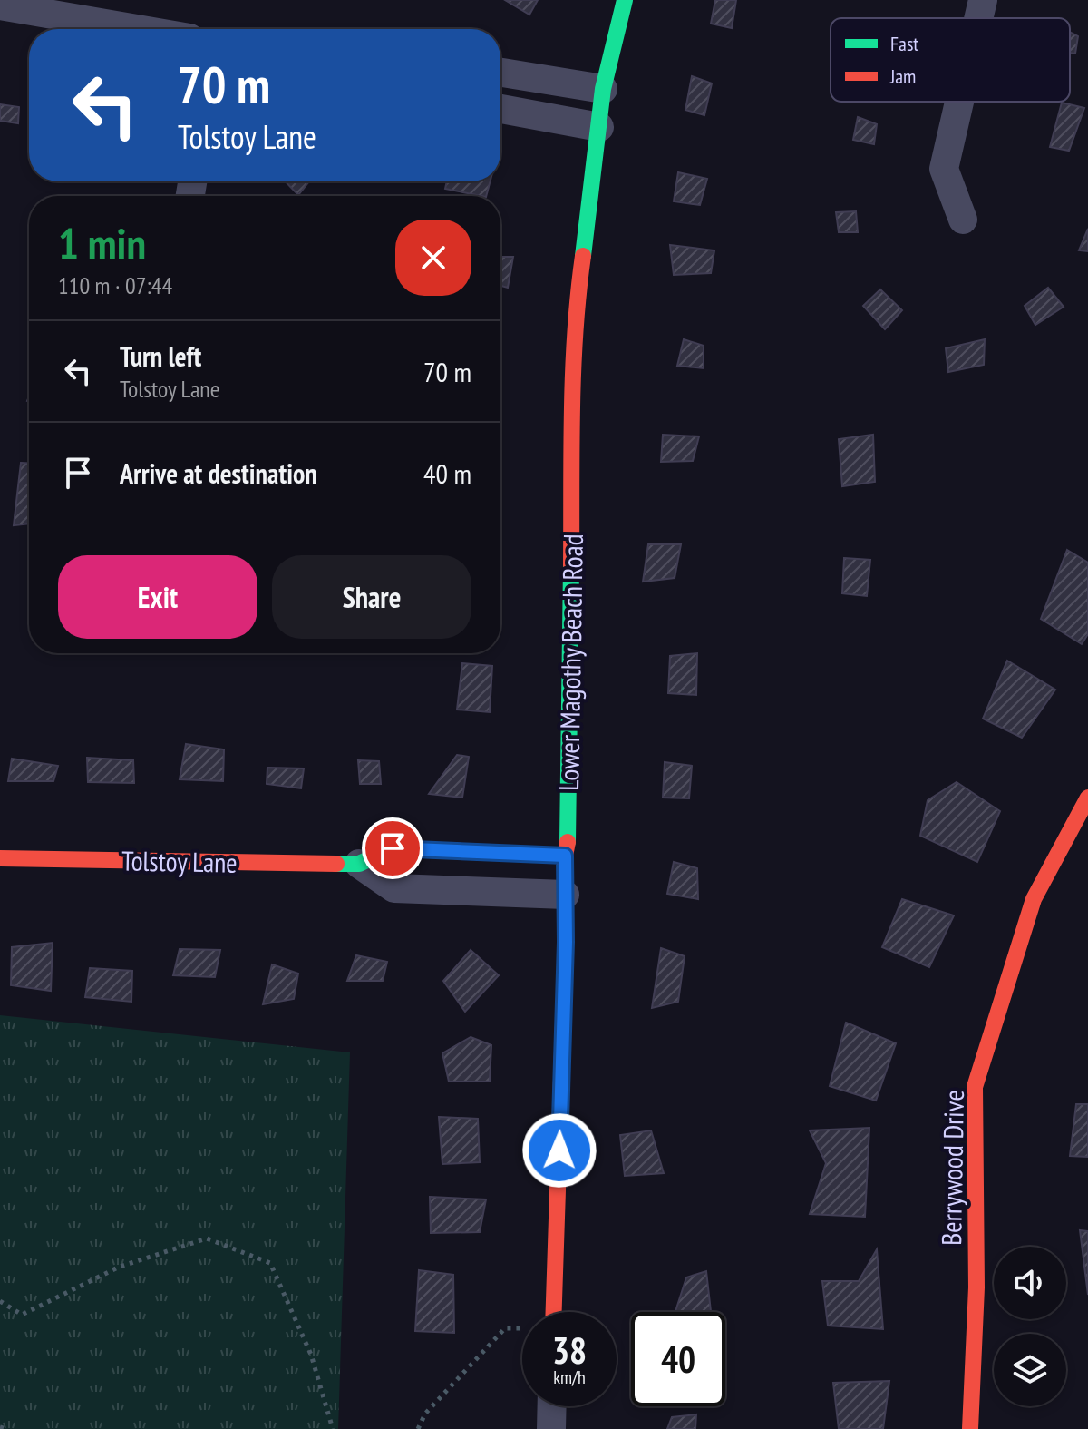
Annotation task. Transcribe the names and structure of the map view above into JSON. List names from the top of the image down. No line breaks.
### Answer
{"streets":{"street":["Lower Magothy Beach Road","Tolstoy Lane","Berrywood Drive"]},"crossings":[["Lower Magothy Beach Road","Tolstoy Lane"]],"legend":["Fast","Jam"],"page":{"turn":["70 m","Tolstoy Lane"],"heading":["1 min","110 m · 07:44"],"list":[{"name":"Turn left","note":"Tolstoy Lane","value":"70 m"},{"name":"Arrive at destination","value":"40 m"}],"buttons":["Exit","Share"],"speed":"38 km/h","limit":"40"}}
